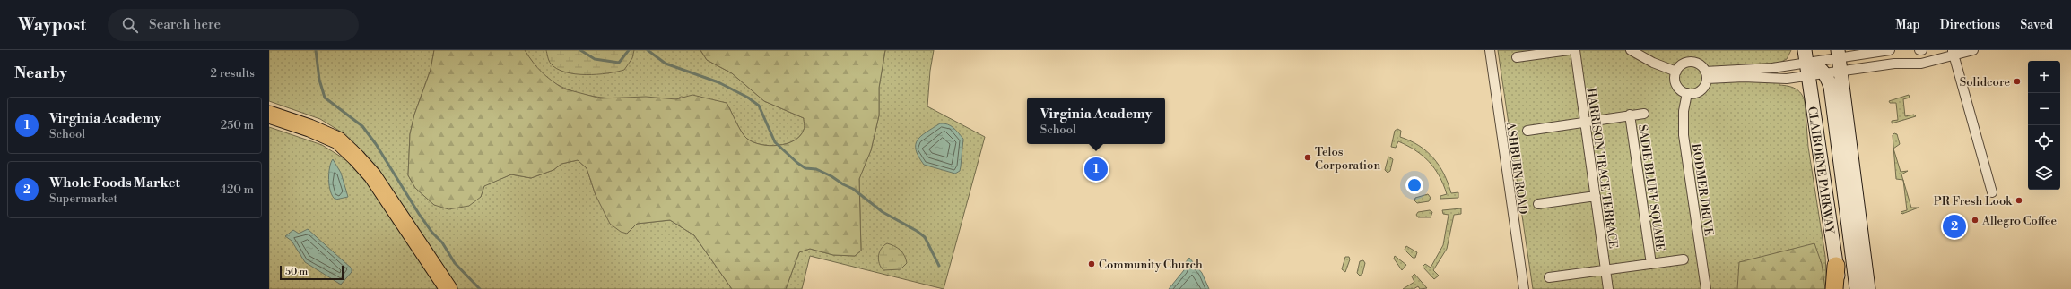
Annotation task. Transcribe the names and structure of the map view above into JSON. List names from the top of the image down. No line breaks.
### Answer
{"streets":{"main road":["CLAIBORNE PARKWAY"],"street":["ASHBURN ROAD","HARRISON TRACE TERRACE","SADIE BLUFF SQUARE","BODMER DRIVE"]},"crossings":[["HARRISON TRACE TERRACE","SADIE BLUFF SQUARE"]],"places":["Solidcore","Telos Corporation","PR Fresh Look","Allegro Coffee","Community Church"],"scale_bar":"50 m","page":{"header":"Waypost","search":"Search here","nav":["Map","Directions","Saved"],"heading":["Nearby","2 results"],"map_buttons":["+","−"],"list":[{"mark":"1","name":"Virginia Academy","note":"School","value":"250 m"},{"mark":"2","name":"Whole Foods Market","note":"Supermarket","value":"420 m"}],"popup":["Virginia Academy","School"],"pins":["1","2"],"scale":"50 m"}}
